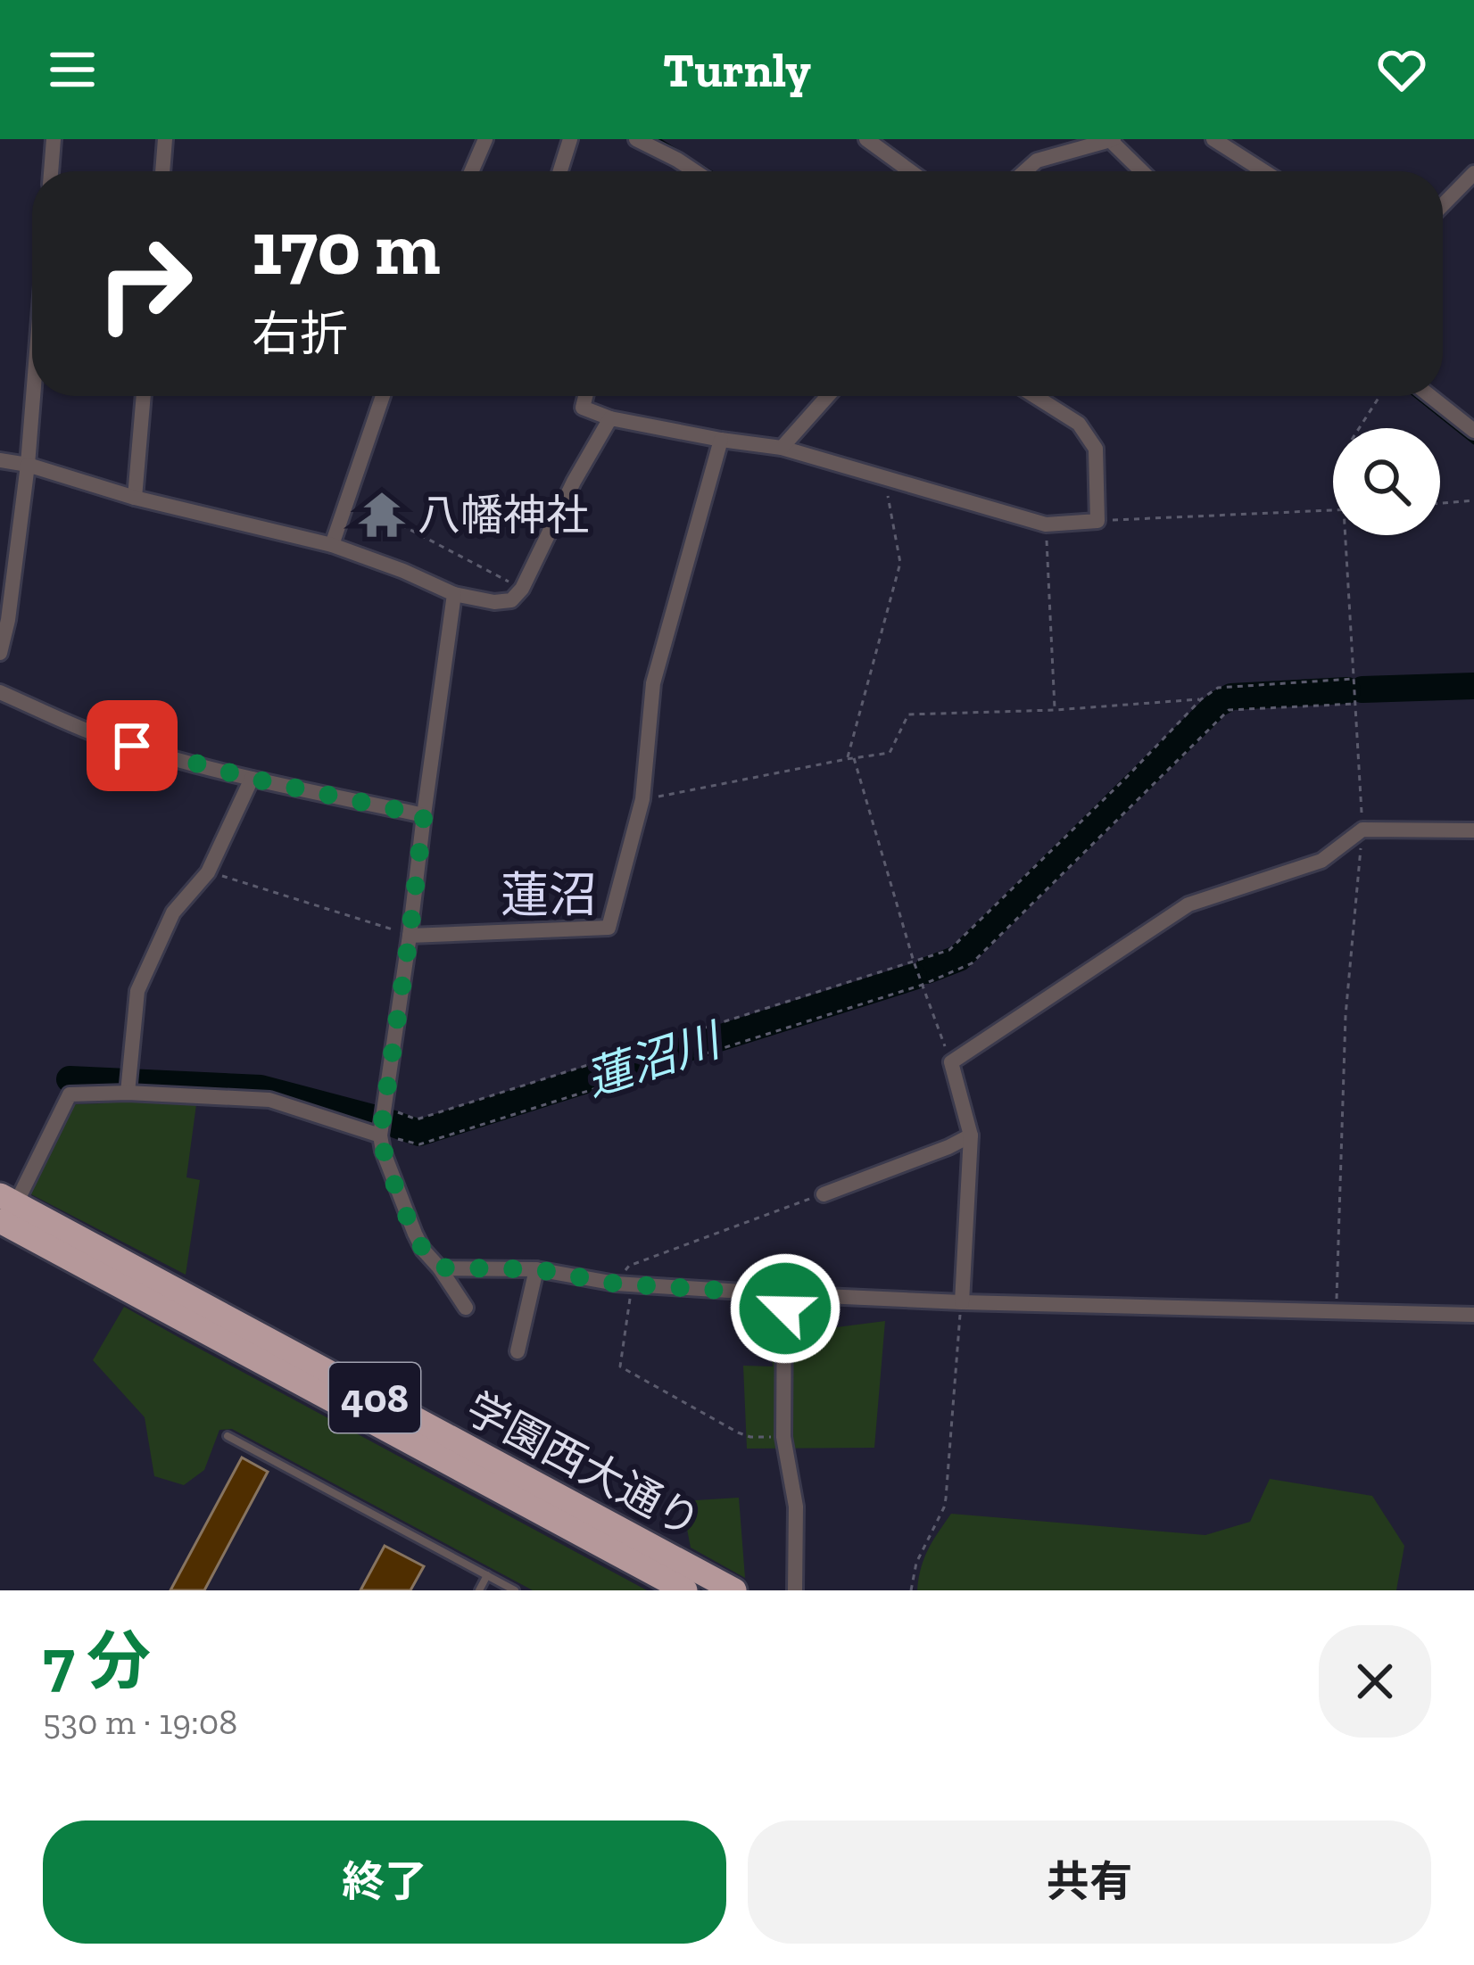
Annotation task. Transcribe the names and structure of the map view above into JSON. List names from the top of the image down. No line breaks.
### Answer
{"streets":{"highway":["408","学園西大通り"]},"districts":["蓮沼"],"water":["蓮沼川"],"places":{"temple":["八幡神社"]},"page":{"header":"Turnly","turn":["170 m","右折"],"heading":["7 分","530 m · 19:08"],"buttons":["終了","共有"]}}
